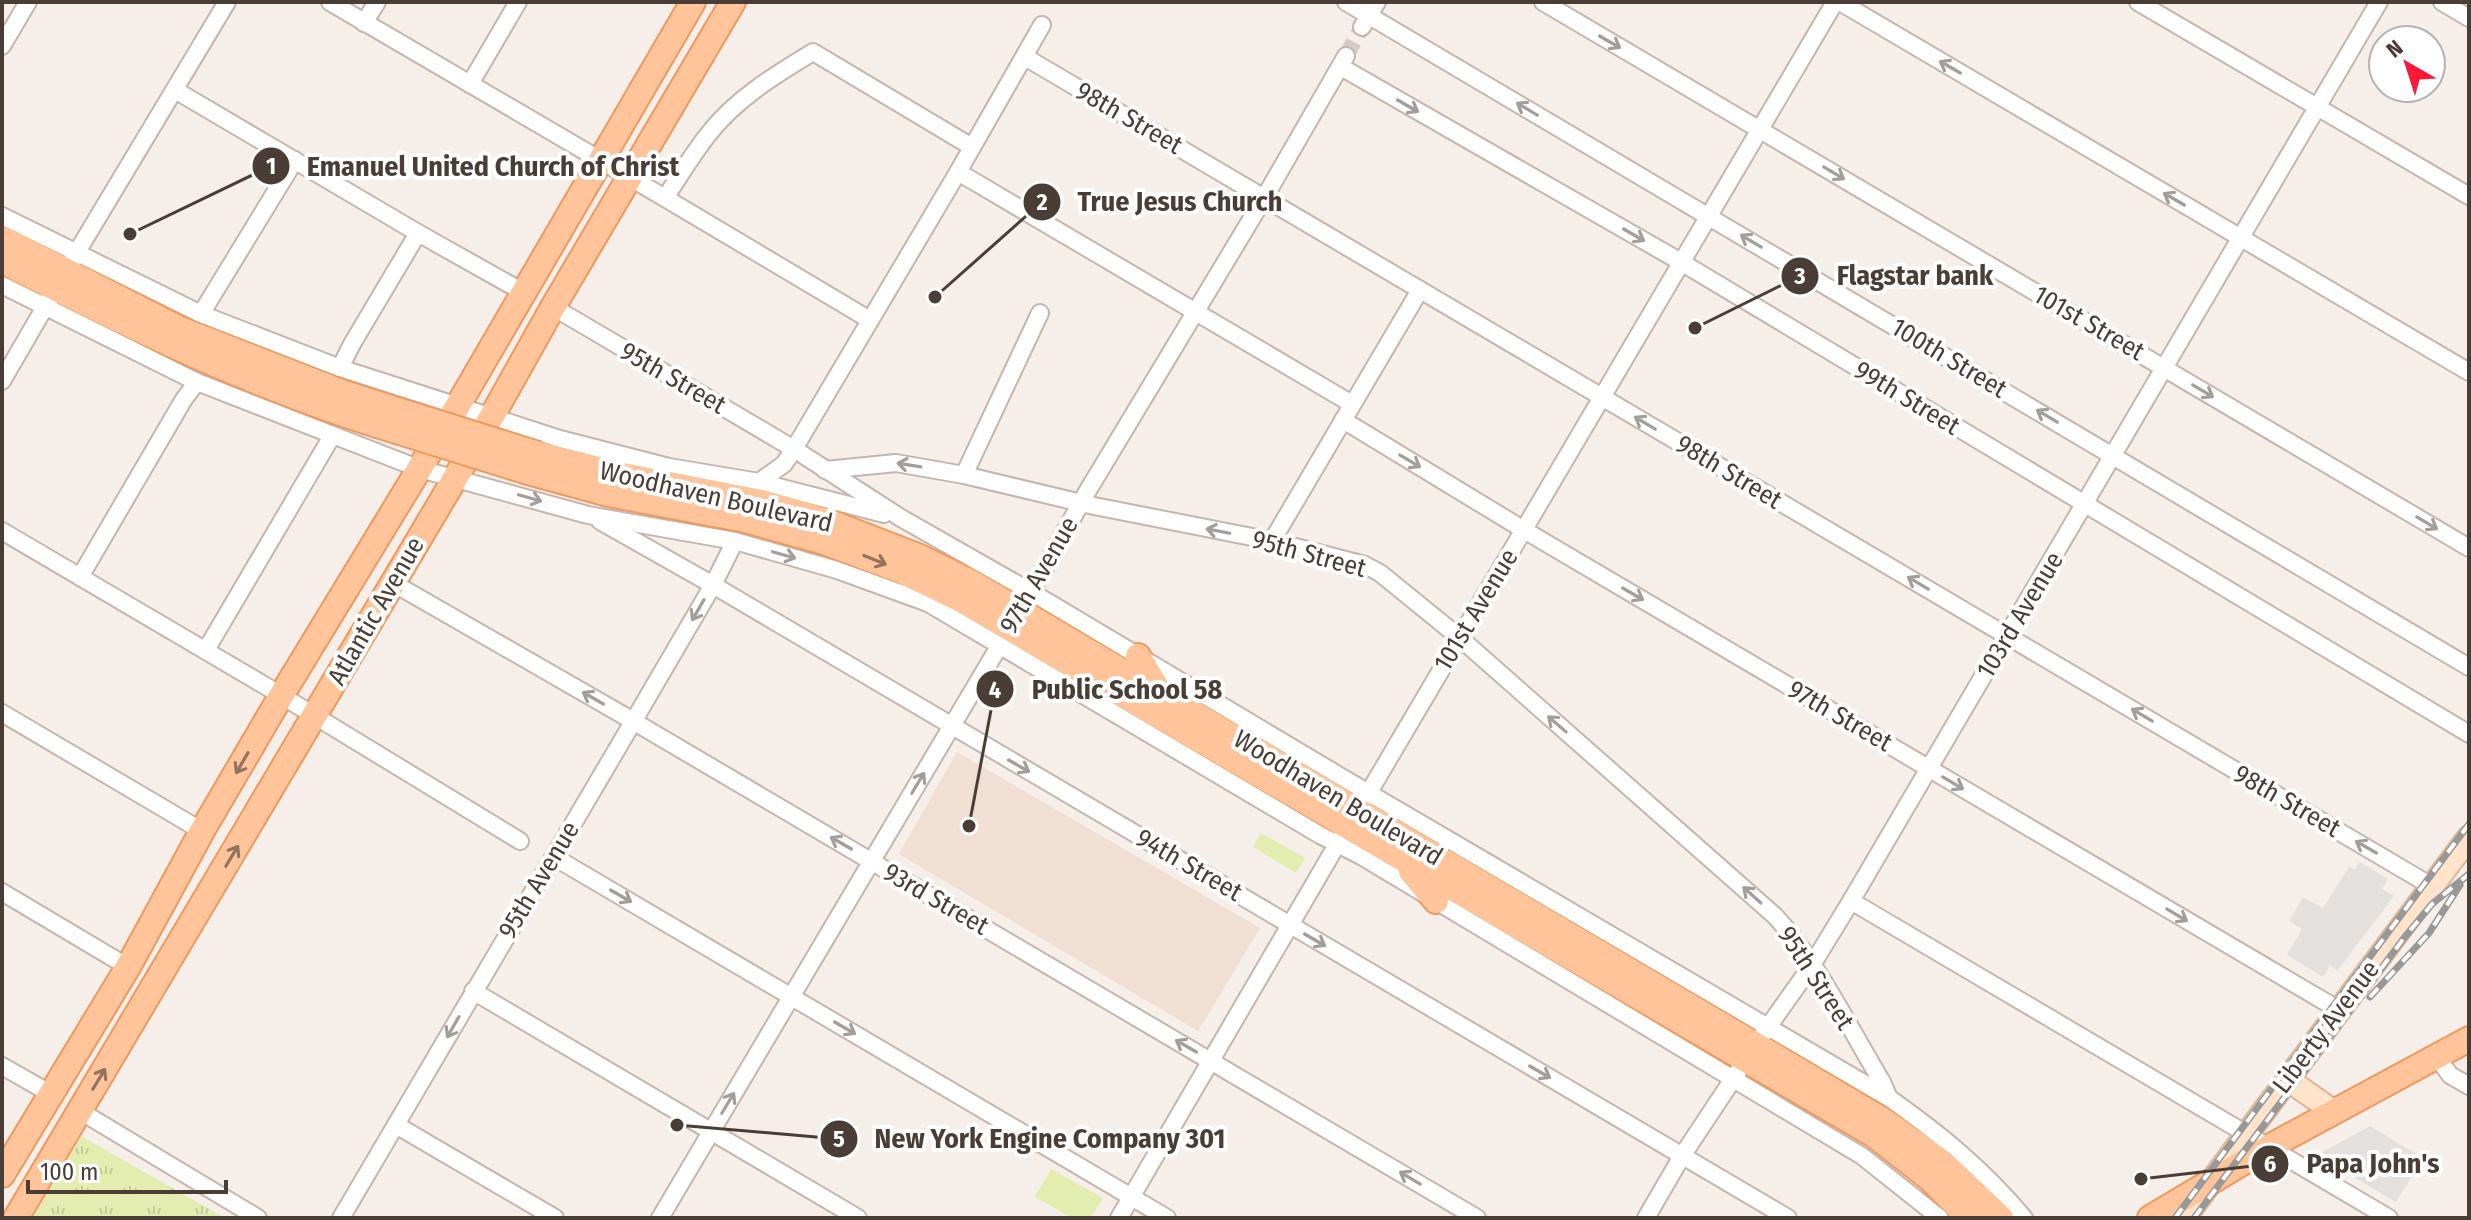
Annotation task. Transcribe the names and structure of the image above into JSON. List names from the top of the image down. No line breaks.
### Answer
{"streets":{"main road":["Woodhaven Boulevard","Atlantic Avenue"],"street":["98th Street","101st Street","100th Street","95th Street","99th Street","97th Avenue","101st Avenue","103rd Avenue","97th Street","94th Street","95th Avenue","93rd Street","Liberty Avenue"]},"crossings":[["98th Street","97th Avenue"],["98th Street","101st Avenue"],["98th Street","103rd Avenue"],["98th Street","Liberty Avenue"],["101st Street","101st Avenue"],["101st Street","103rd Avenue"],["100th Street","101st Avenue"],["100th Street","103rd Avenue"],["95th Street","Woodhaven Boulevard"],["95th Street","97th Avenue"],["95th Street","101st Avenue"],["95th Street","Atlantic Avenue"],["95th Street","103rd Avenue"],["99th Street","97th Avenue"],["99th Street","101st Avenue"],["99th Street","103rd Avenue"],["Woodhaven Boulevard","97th Avenue"],["Woodhaven Boulevard","101st Avenue"],["Woodhaven Boulevard","Atlantic Avenue"],["Woodhaven Boulevard","103rd Avenue"],["Woodhaven Boulevard","94th Street"],["Woodhaven Boulevard","95th Avenue"],["97th Avenue","94th Street"],["97th Avenue","93rd Street"],["101st Avenue","97th Street"],["101st Avenue","94th Street"],["101st Avenue","93rd Street"],["Atlantic Avenue","93rd Street"],["103rd Avenue","97th Street"],["103rd Avenue","94th Street"],["97th Street","Liberty Avenue"],["94th Street","95th Avenue"],["95th Avenue","93rd Street"]],"one_way":["98th Street","101st Street","100th Street","95th Street","97th Street","94th Street","95th Avenue","93rd Street"],"places":["Emanuel United Church of Christ","True Jesus Church","Flagstar bank","Public School 58","New York Engine Company 301","Papa John's"],"scale_bar":"100 m","north":"top left"}
